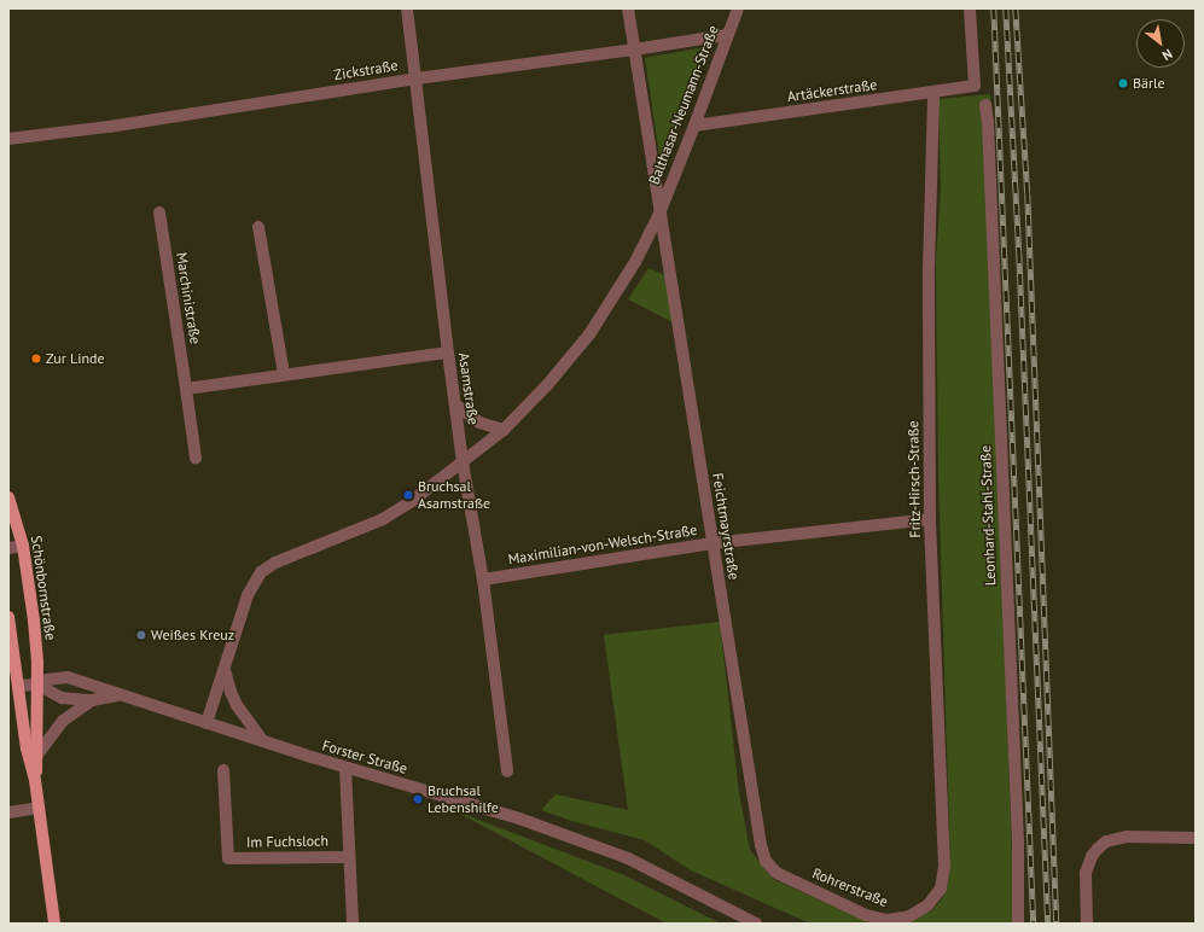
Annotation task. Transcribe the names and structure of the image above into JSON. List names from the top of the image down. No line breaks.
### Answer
{"streets":{"main road":["Schönbornstraße"],"street":["Zickstraße","Artäckerstraße","Balthasar-Neumann-Straße","Marchinistraße","Asamstraße","Fritz-Hirsch-Straße","Leonhard-Stahl-Straße","Feichtmayrstraße","Maximilian-von-Welsch-Straße","Forster Straße","Im Fuchsloch","Rohrerstraße"]},"crossings":[["Zickstraße","Balthasar-Neumann-Straße"],["Zickstraße","Asamstraße"],["Artäckerstraße","Balthasar-Neumann-Straße"],["Artäckerstraße","Fritz-Hirsch-Straße"],["Balthasar-Neumann-Straße","Asamstraße"],["Balthasar-Neumann-Straße","Feichtmayrstraße"],["Balthasar-Neumann-Straße","Forster Straße"],["Asamstraße","Maximilian-von-Welsch-Straße"],["Fritz-Hirsch-Straße","Maximilian-von-Welsch-Straße"],["Fritz-Hirsch-Straße","Rohrerstraße"],["Feichtmayrstraße","Maximilian-von-Welsch-Straße"],["Feichtmayrstraße","Rohrerstraße"],["Schönbornstraße","Forster Straße"],["Forster Straße","Im Fuchsloch"]],"places":["Bärle","Zur Linde","Bruchsal Asamstraße","Weißes Kreuz","Bruchsal Lebenshilfe"],"north":"bottom right"}
